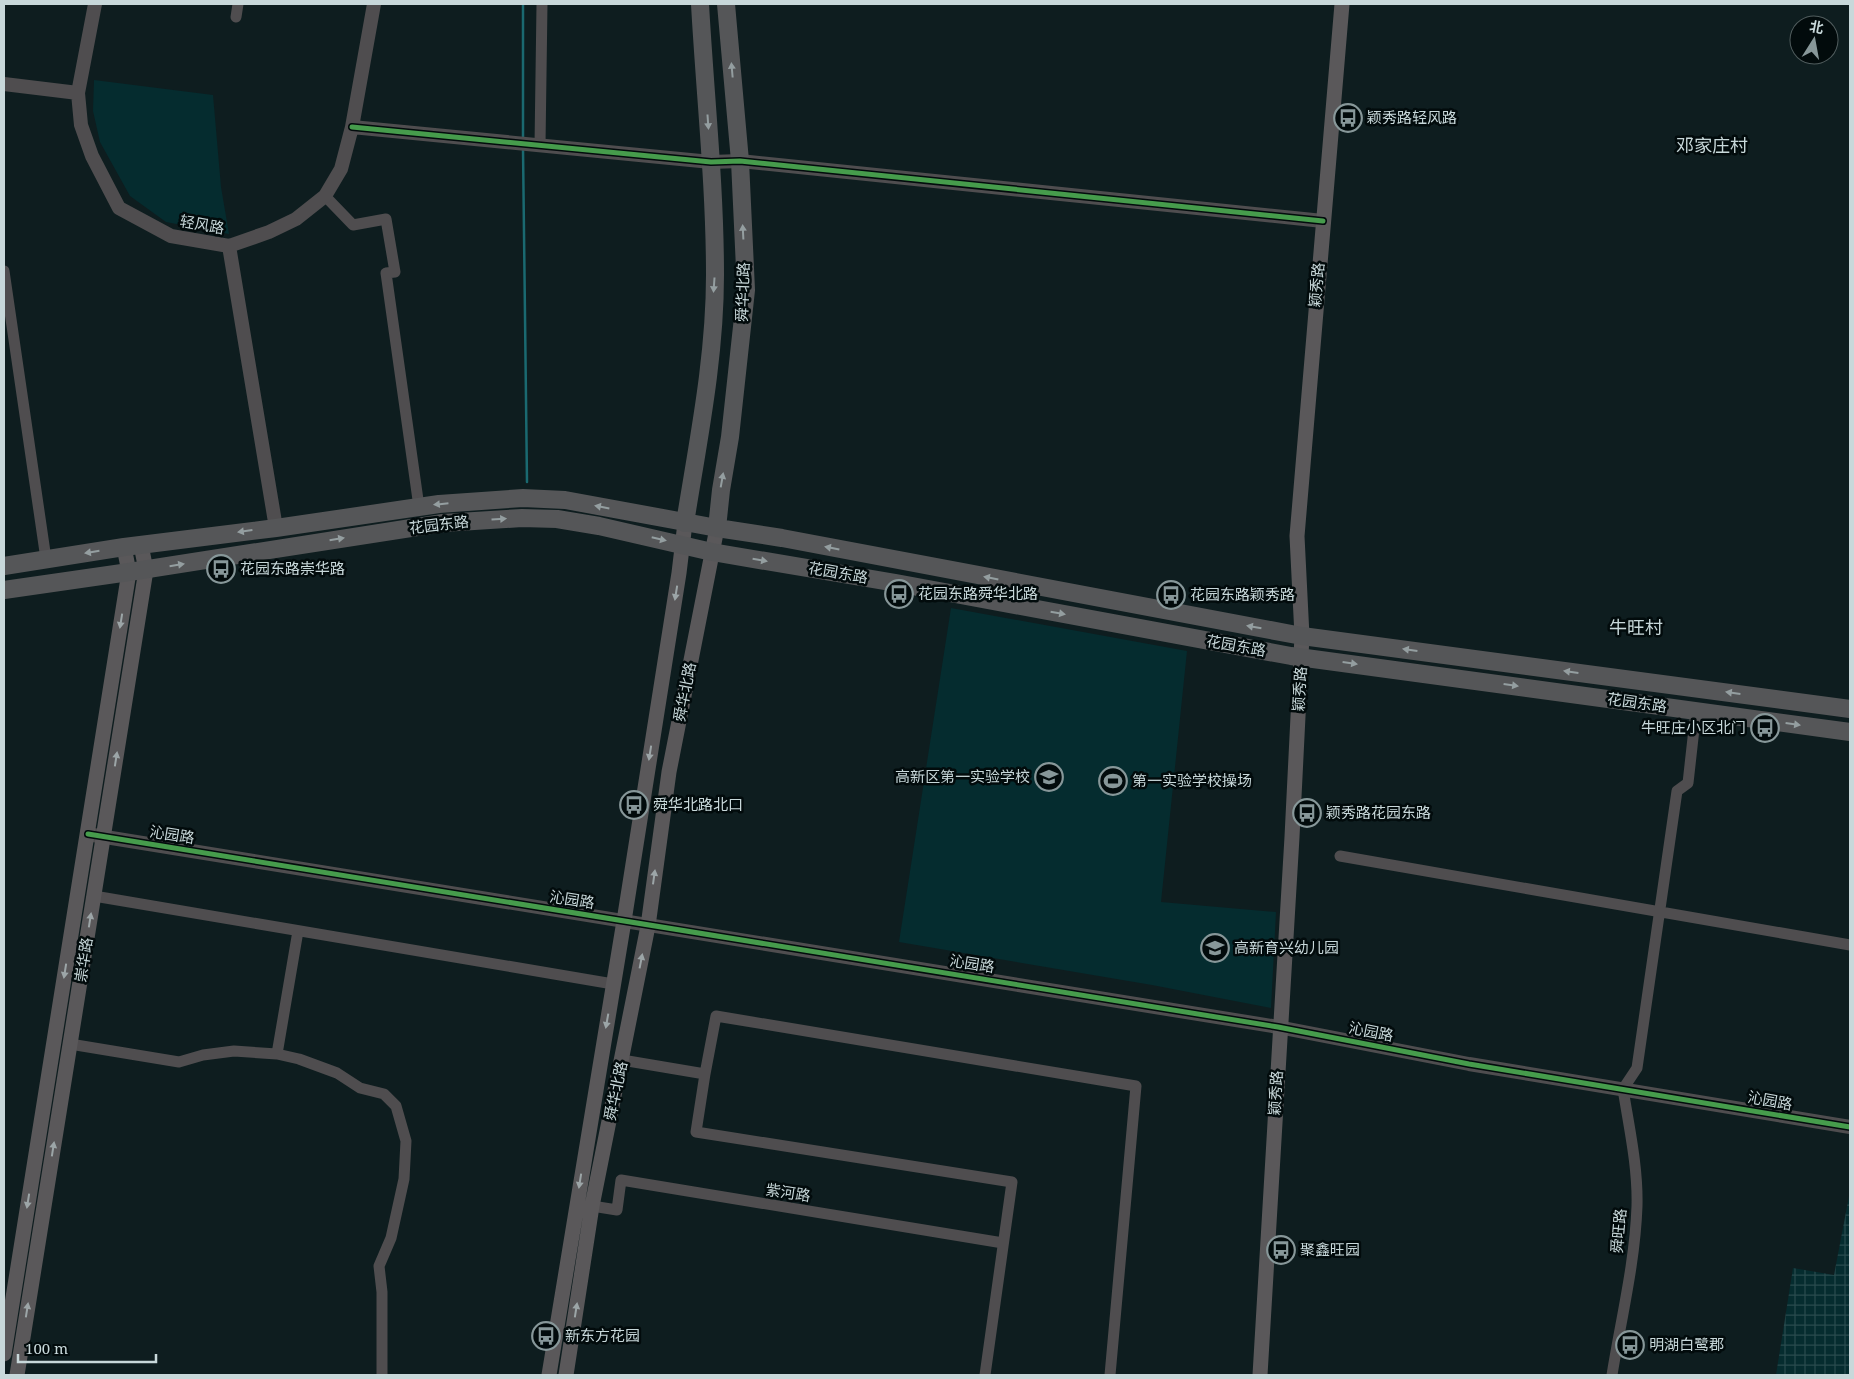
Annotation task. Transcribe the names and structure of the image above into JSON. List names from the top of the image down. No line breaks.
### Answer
{"streets":{"main road":["颖秀路","舜华北路","花园东路","崇华路"],"street":["轻风路","沁园路","紫河路","舜旺路"]},"crossings":[["轻风路","花园东路"],["颖秀路","花园东路"],["颖秀路","沁园路"],["舜华北路","花园东路"],["舜华北路","沁园路"],["舜华北路","紫河路"],["花园东路","崇华路"],["沁园路","崇华路"],["沁园路","舜旺路"]],"districts":["邓家庄村","牛旺村"],"places":{"bus stop":["颖秀路轻风路","花园东路崇华路","花园东路舜华北路","花园东路颖秀路","牛旺庄小区北门","舜华北路北口","颖秀路花园东路","聚鑫旺园","新东方花园","明湖白鹭郡"],"school or university":["高新区第一实验学校","高新育兴幼儿园"],"sports":["第一实验学校操场"]},"scale_bar":"100 m","north":"top"}
